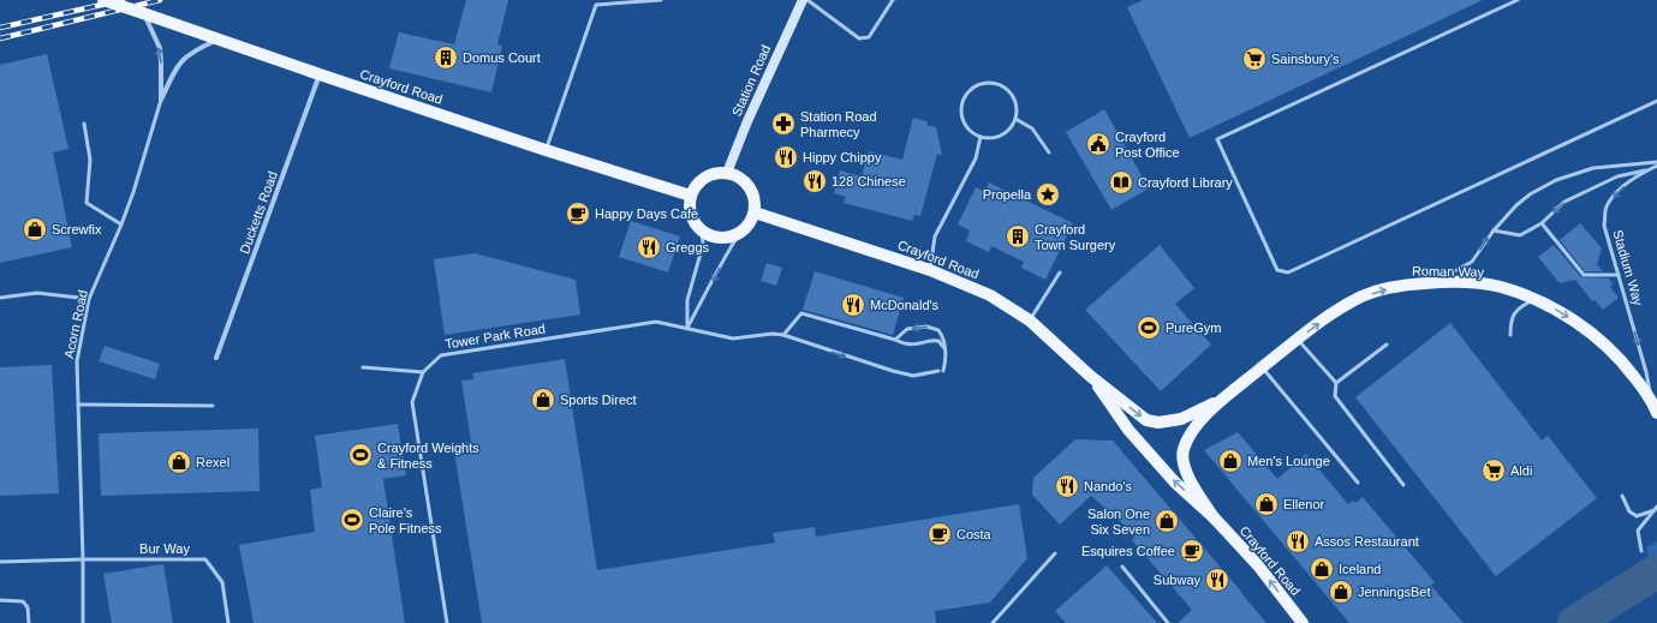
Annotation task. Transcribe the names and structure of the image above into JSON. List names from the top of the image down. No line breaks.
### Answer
{"streets":{"main road":["Crayford Road","Roman Way"],"street":["Station Road","Ducketts Road","Acorn Road"],"lane":["Stadium Way","Tower Park Road","Bur Way"]},"crossings":[["Station Road","Crayford Road"],["Crayford Road","Ducketts Road"],["Crayford Road","Roman Way"],["Crayford Road","Acorn Road"],["Stadium Way","Roman Way"],["Acorn Road","Bur Way"]],"one_way":["Roman Way"],"places":{"building":["Domus Court","Crayford Town Surgery"],"supermarket":["Sainsbury's","Aldi"],"pharmacy":["Station Road Pharmecy"],"public building":["Crayford Post Office"],"restaurant":["Hippy Chippy","128 Chinese","Greggs","McDonald's","Nando's","Assos Restaurant","Subway"],"library":["Crayford Library"],"place":["Propella"],"cafe":["Happy Days Cafe","Costa","Esquires Coffee"],"shop":["Screwfix","Sports Direct","Men's Lounge","Rexel","Ellenor","Salon One Six Seven","Iceland","JenningsBet"],"sports":["PureGym","Crayford Weights & Fitness","Claire's Pole Fitness"]}}
